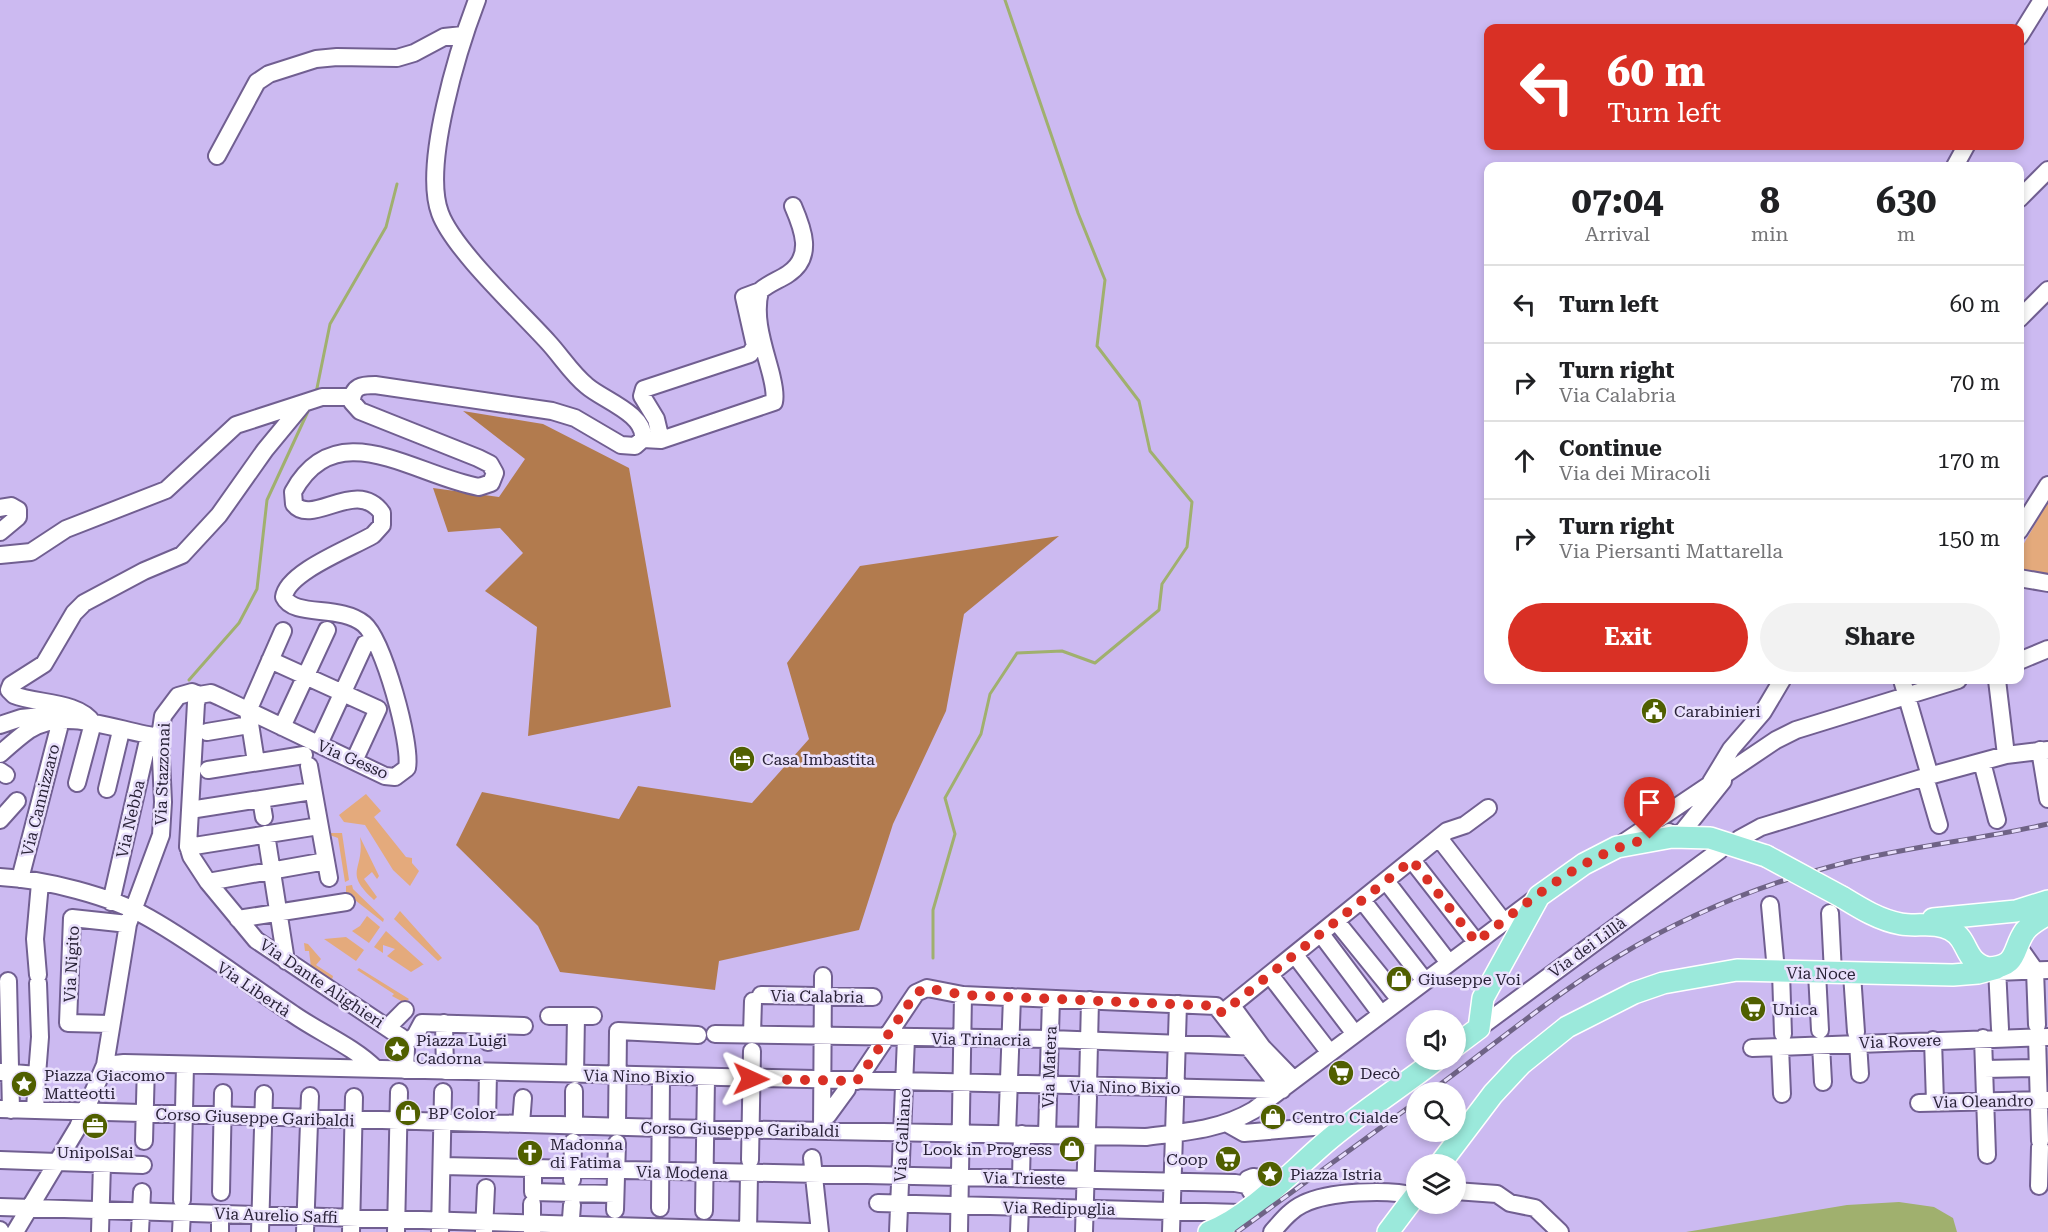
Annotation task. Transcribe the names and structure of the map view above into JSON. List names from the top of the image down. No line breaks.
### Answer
{"streets":{"main road":["Via dei Lillà","Via Noce"],"street":["Via Gesso","Via Stazzonai","Via Cannizzaro","Via Nebba","Via Nigito","Via Dante Alighieri","Via Libertà","Via Calabria","Via Trinacria","Via Rovere","Via Matera","Via Nino Bixio","Via Oleandro","Corso Giuseppe Garibaldi","Via Galliano","Via Modena","Via Trieste","Via Redipuglia","Via Aurelio Saffi"]},"crossings":[["Via Gesso","Via Stazzonai"],["Via Stazzonai","Via Nebba"],["Via Stazzonai","Via Nigito"],["Via Stazzonai","Via Libertà"],["Via Stazzonai","Via Nino Bixio"],["Via Stazzonai","Corso Giuseppe Garibaldi"],["Via Stazzonai","Via Aurelio Saffi"],["Via Nigito","Via Libertà"],["Via Libertà","Via Nino Bixio"],["Via Calabria","Via Trinacria"],["Via Trinacria","Via Matera"],["Via Trinacria","Via Galliano"],["Via Rovere","Via Oleandro"],["Via Matera","Via Nino Bixio"],["Via Matera","Corso Giuseppe Garibaldi"],["Via Nino Bixio","Via Galliano"],["Corso Giuseppe Garibaldi","Via Galliano"],["Via Galliano","Via Trieste"],["Via Galliano","Via Redipuglia"],["Via Modena","Via Trieste"],["Via Trieste","Via Redipuglia"]],"places":{"public building":["Carabinieri"],"hotel":["Casa Imbastita"],"shop":["Giuseppe Voi","BP Color","Centro Cialde","Look in Progress"],"supermarket":["Unica","Decò","Coop"],"place":["Piazza Luigi Cadorna","Piazza Giacomo Matteotti","Piazza Istria"],"office":["UnipolSai"],"church":["Madonna di Fatima"]},"page":{"turn":["60 m","Turn left"],"eta":["07:04","Arrival","8","min","630","m"],"list":[{"name":"Turn left","value":"60 m"},{"name":"Turn right","note":"Via Calabria","value":"70 m"},{"name":"Continue","note":"Via dei Miracoli","value":"170 m"},{"name":"Turn right","note":"Via Piersanti Mattarella","value":"150 m"}],"buttons":["Exit","Share"]}}
